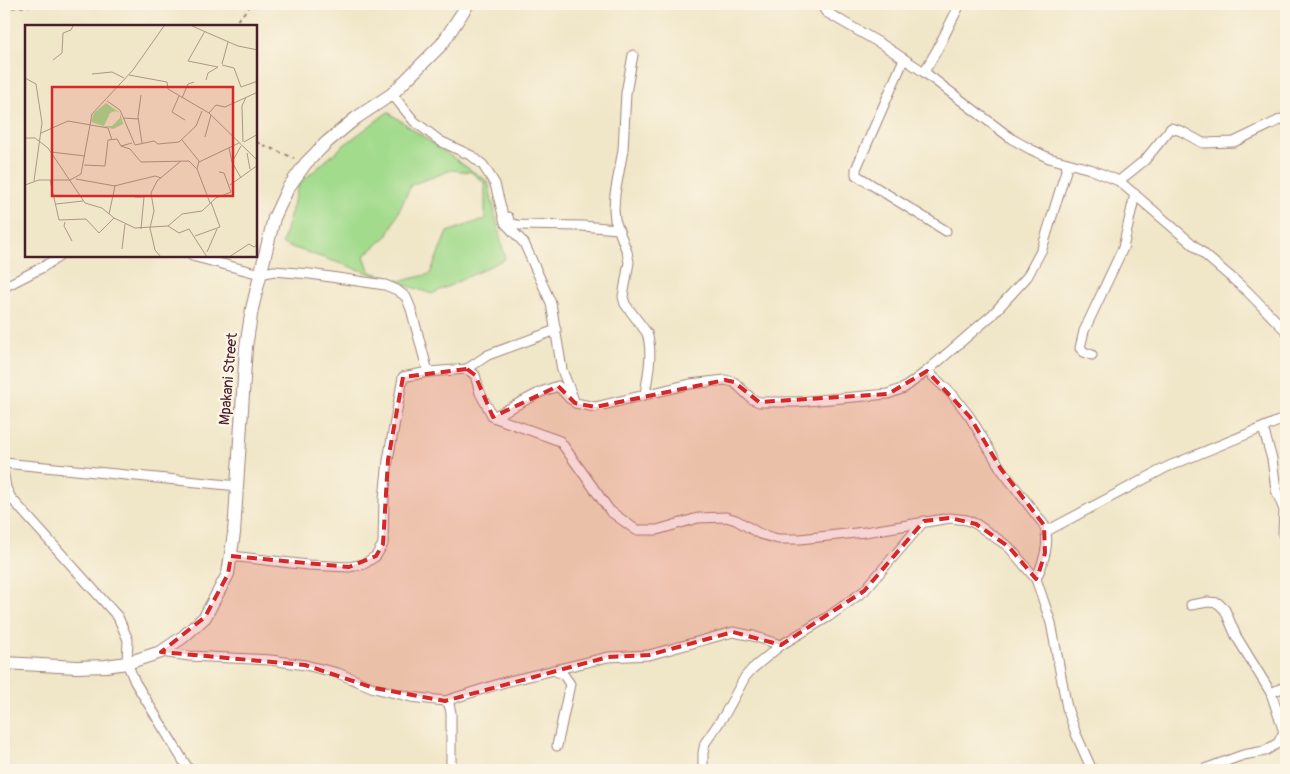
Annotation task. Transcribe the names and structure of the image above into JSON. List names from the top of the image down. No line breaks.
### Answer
{"streets":{"street":["Mpakani Street"]}}
